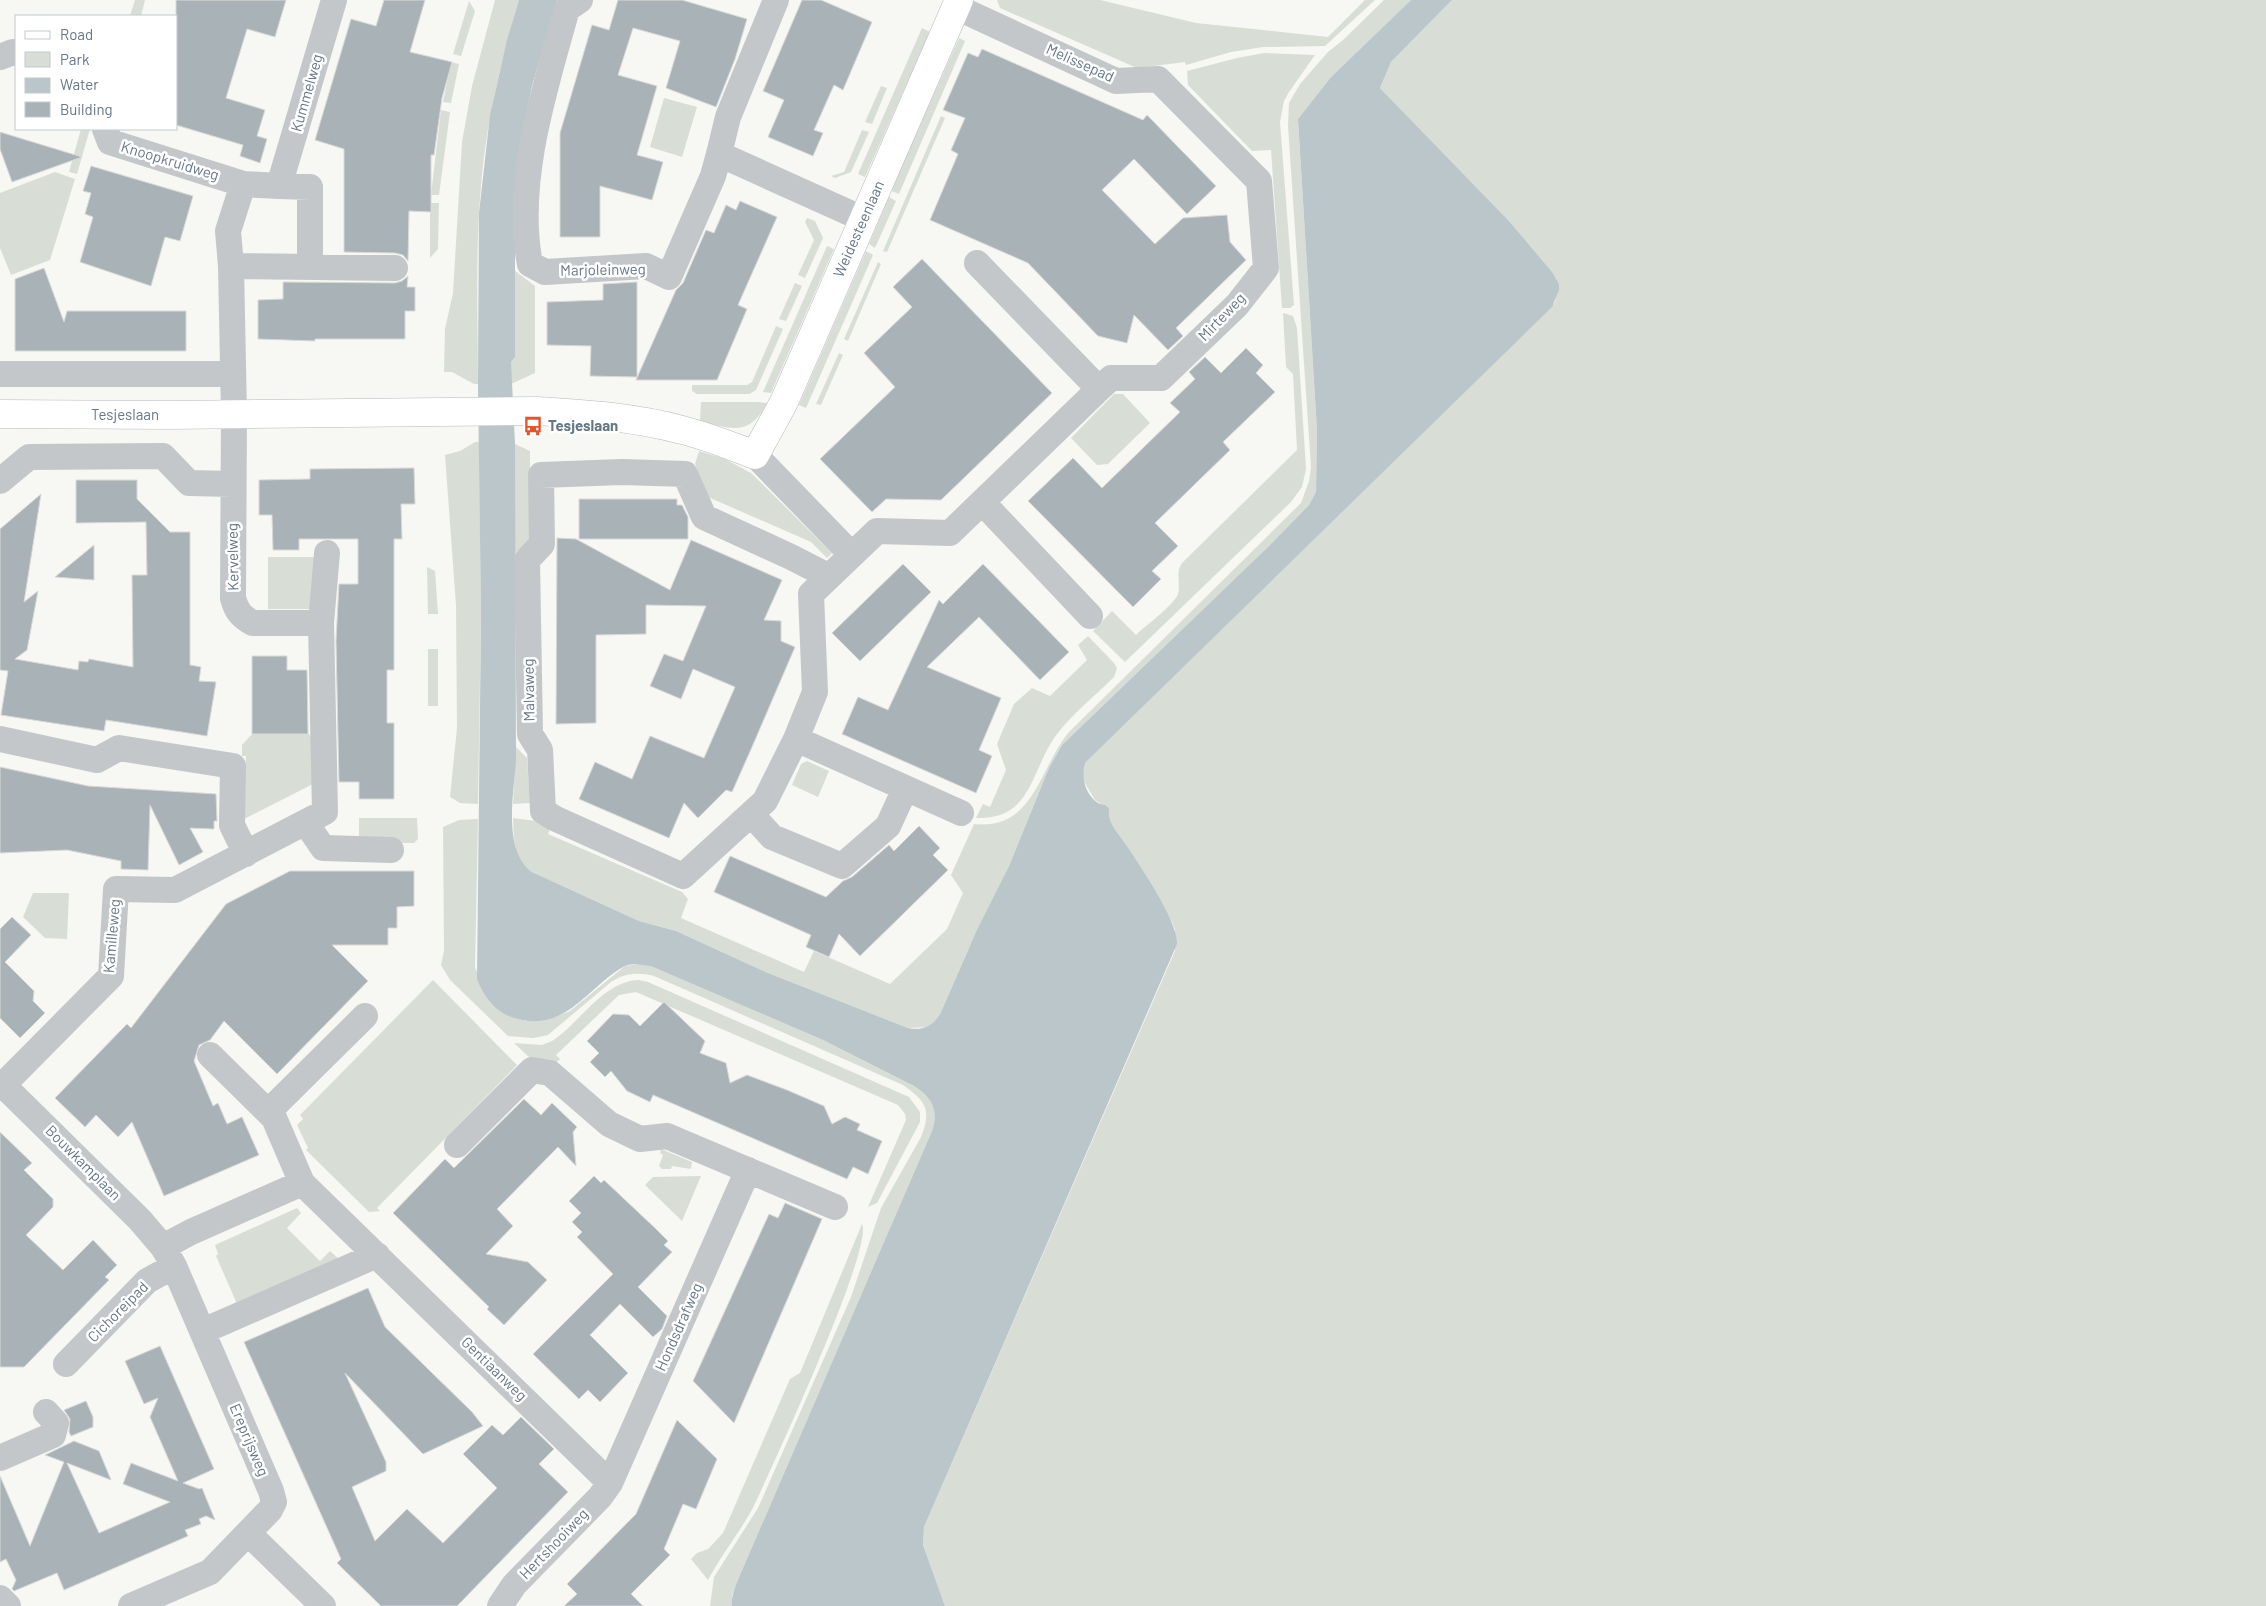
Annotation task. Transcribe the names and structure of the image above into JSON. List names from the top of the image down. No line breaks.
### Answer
{"streets":{"street":["Melissepad","Kummelweg","Knoopkruidweg","Weidesteenlaan","Marjoleinweg","Mirteweg","Tesjeslaan","Kervelweg","Malvaweg","Kamilleweg","Bouwkamplaan","Cichoreipad","Hondsdrafweg","Gentiaanweg","Ereprijsweg","Hertshooiweg"]},"crossings":[["Melissepad","Weidesteenlaan"],["Melissepad","Mirteweg"],["Weidesteenlaan","Tesjeslaan"],["Mirteweg","Malvaweg"],["Tesjeslaan","Kervelweg"],["Kamilleweg","Bouwkamplaan"],["Bouwkamplaan","Cichoreipad"],["Bouwkamplaan","Ereprijsweg"],["Cichoreipad","Ereprijsweg"],["Hondsdrafweg","Gentiaanweg"],["Hondsdrafweg","Hertshooiweg"],["Gentiaanweg","Hertshooiweg"]],"places":{"bus stop":["Tesjeslaan"]},"legend":["Road","Park","Water","Building"]}
